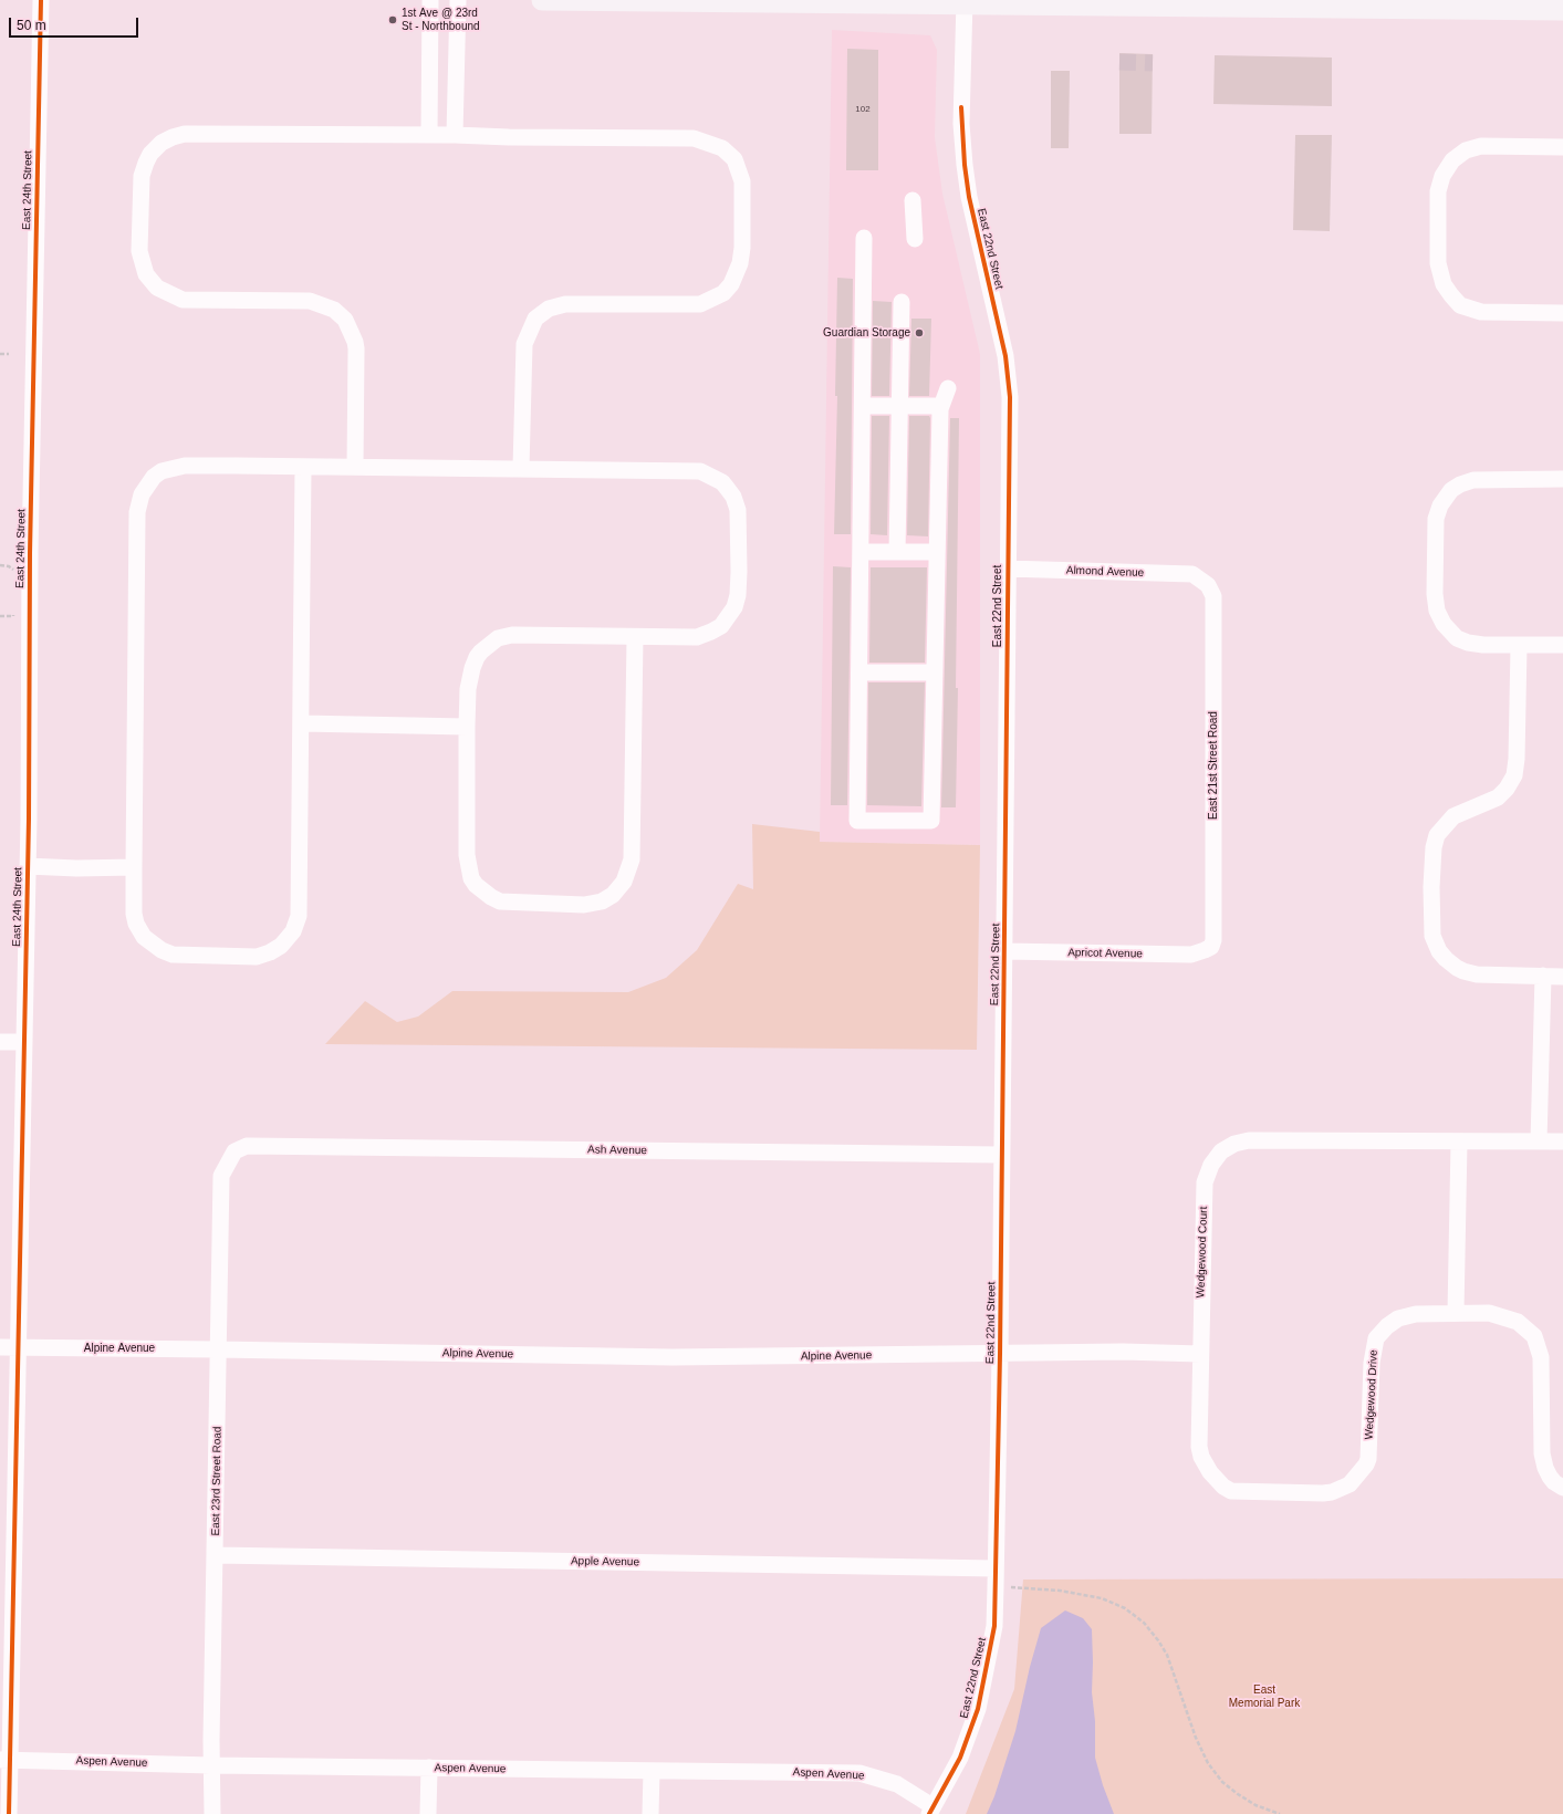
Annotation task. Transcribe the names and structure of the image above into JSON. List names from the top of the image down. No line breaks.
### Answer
{"streets":{"street":["East 24th Street","East 22nd Street","Almond Avenue","East 21st Street Road","Apricot Avenue","Ash Avenue","Wedgewood Court","Alpine Avenue","Wedgewood Drive","East 23rd Street Road","Apple Avenue","Aspen Avenue"]},"crossings":[["East 24th Street","Alpine Avenue"],["East 24th Street","Aspen Avenue"],["East 22nd Street","Almond Avenue"],["East 22nd Street","Apricot Avenue"],["East 22nd Street","Ash Avenue"],["East 22nd Street","Alpine Avenue"],["East 22nd Street","Apple Avenue"],["East 22nd Street","Aspen Avenue"],["Almond Avenue","East 21st Street Road"],["East 21st Street Road","Apricot Avenue"],["Ash Avenue","East 23rd Street Road"],["Wedgewood Court","Wedgewood Drive"],["Alpine Avenue","East 23rd Street Road"],["East 23rd Street Road","Apple Avenue"],["East 23rd Street Road","Aspen Avenue"]],"parks":["East Memorial Park"],"places":["1st Ave @ 23rd St - Northbound","Guardian Storage"],"house_numbers":["102"],"scale_bar":"50 m"}
